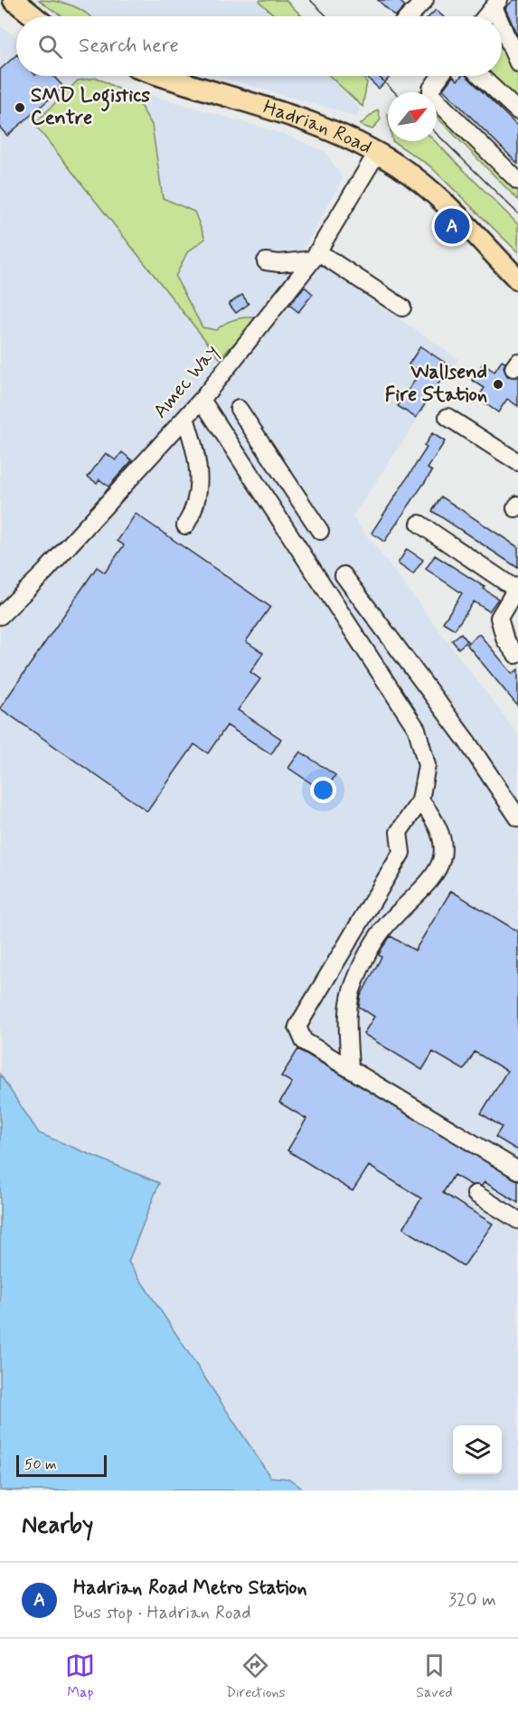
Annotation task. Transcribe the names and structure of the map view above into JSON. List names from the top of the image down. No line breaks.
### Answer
{"streets":{"main road":["Hadrian Road"],"street":["Amec Way"]},"crossings":[["Hadrian Road","Amec Way"]],"places":["SMD Logistics Centre","Wallsend Fire Station"],"scale_bar":"50 m","north":"top right","page":{"search":"Search here","pins":"A","scale":"50 m","heading":"Nearby","list":[{"mark":"A","name":"Hadrian Road Metro Station","note":"Bus stop · Hadrian Road","value":"320 m"}],"nav":["Map","Directions","Saved"]}}
